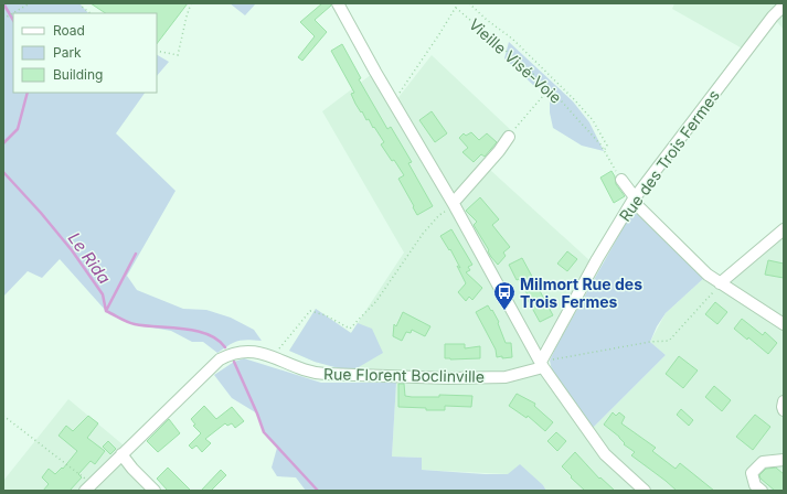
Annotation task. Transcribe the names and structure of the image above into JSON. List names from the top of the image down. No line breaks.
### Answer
{"streets":{"street":["Rue des Trois Fermes","Rue Florent Boclinville"],"path":["Vieille Visé-Voie"]},"crossings":[["Rue des Trois Fermes","Rue Florent Boclinville"]],"water":["Le Rida"],"places":{"bus stop":["Milmort Rue des Trois Fermes"]},"legend":["Road","Park","Building"]}
